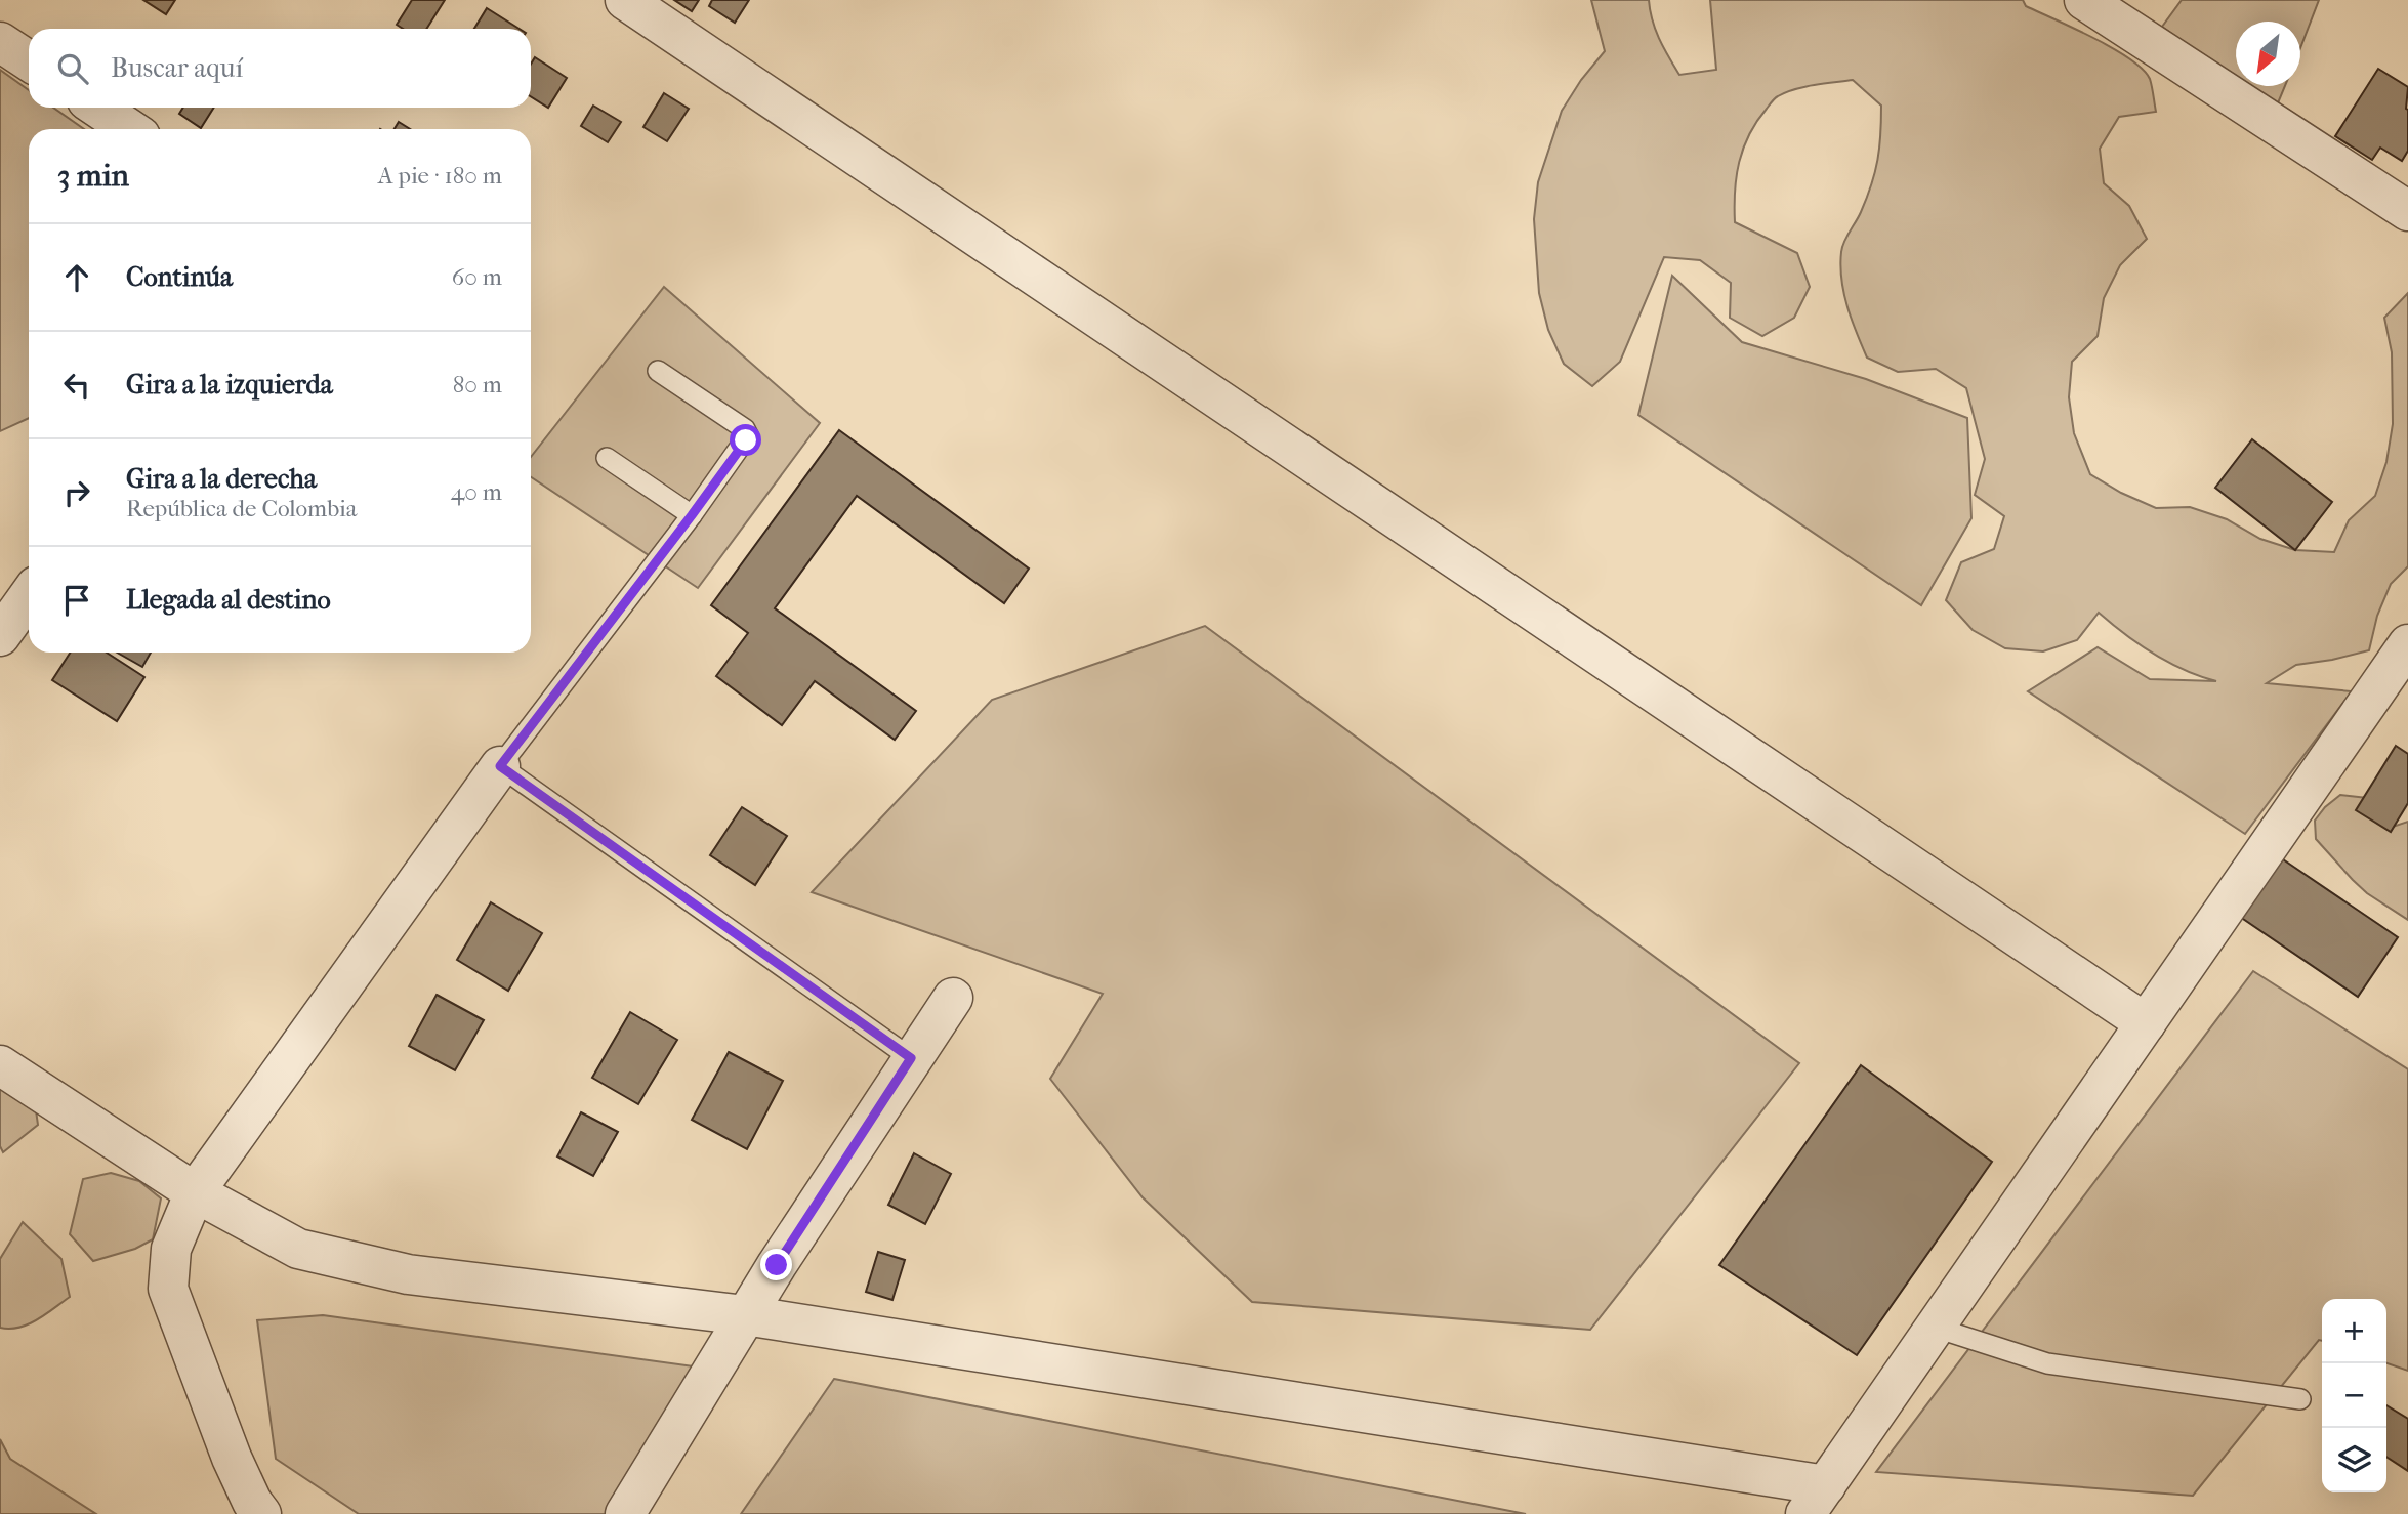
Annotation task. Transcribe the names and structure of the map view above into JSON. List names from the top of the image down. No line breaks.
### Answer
{"north":"bottom left","page":{"search":"Buscar aquí","heading":["3 min","A pie · 180 m"],"list":[["Continúa","60 m"],["Gira a la izquierda","80 m"],["Gira a la derecha","República de Colombia","40 m"],"Llegada al destino"],"map_buttons":["+","−"]}}
